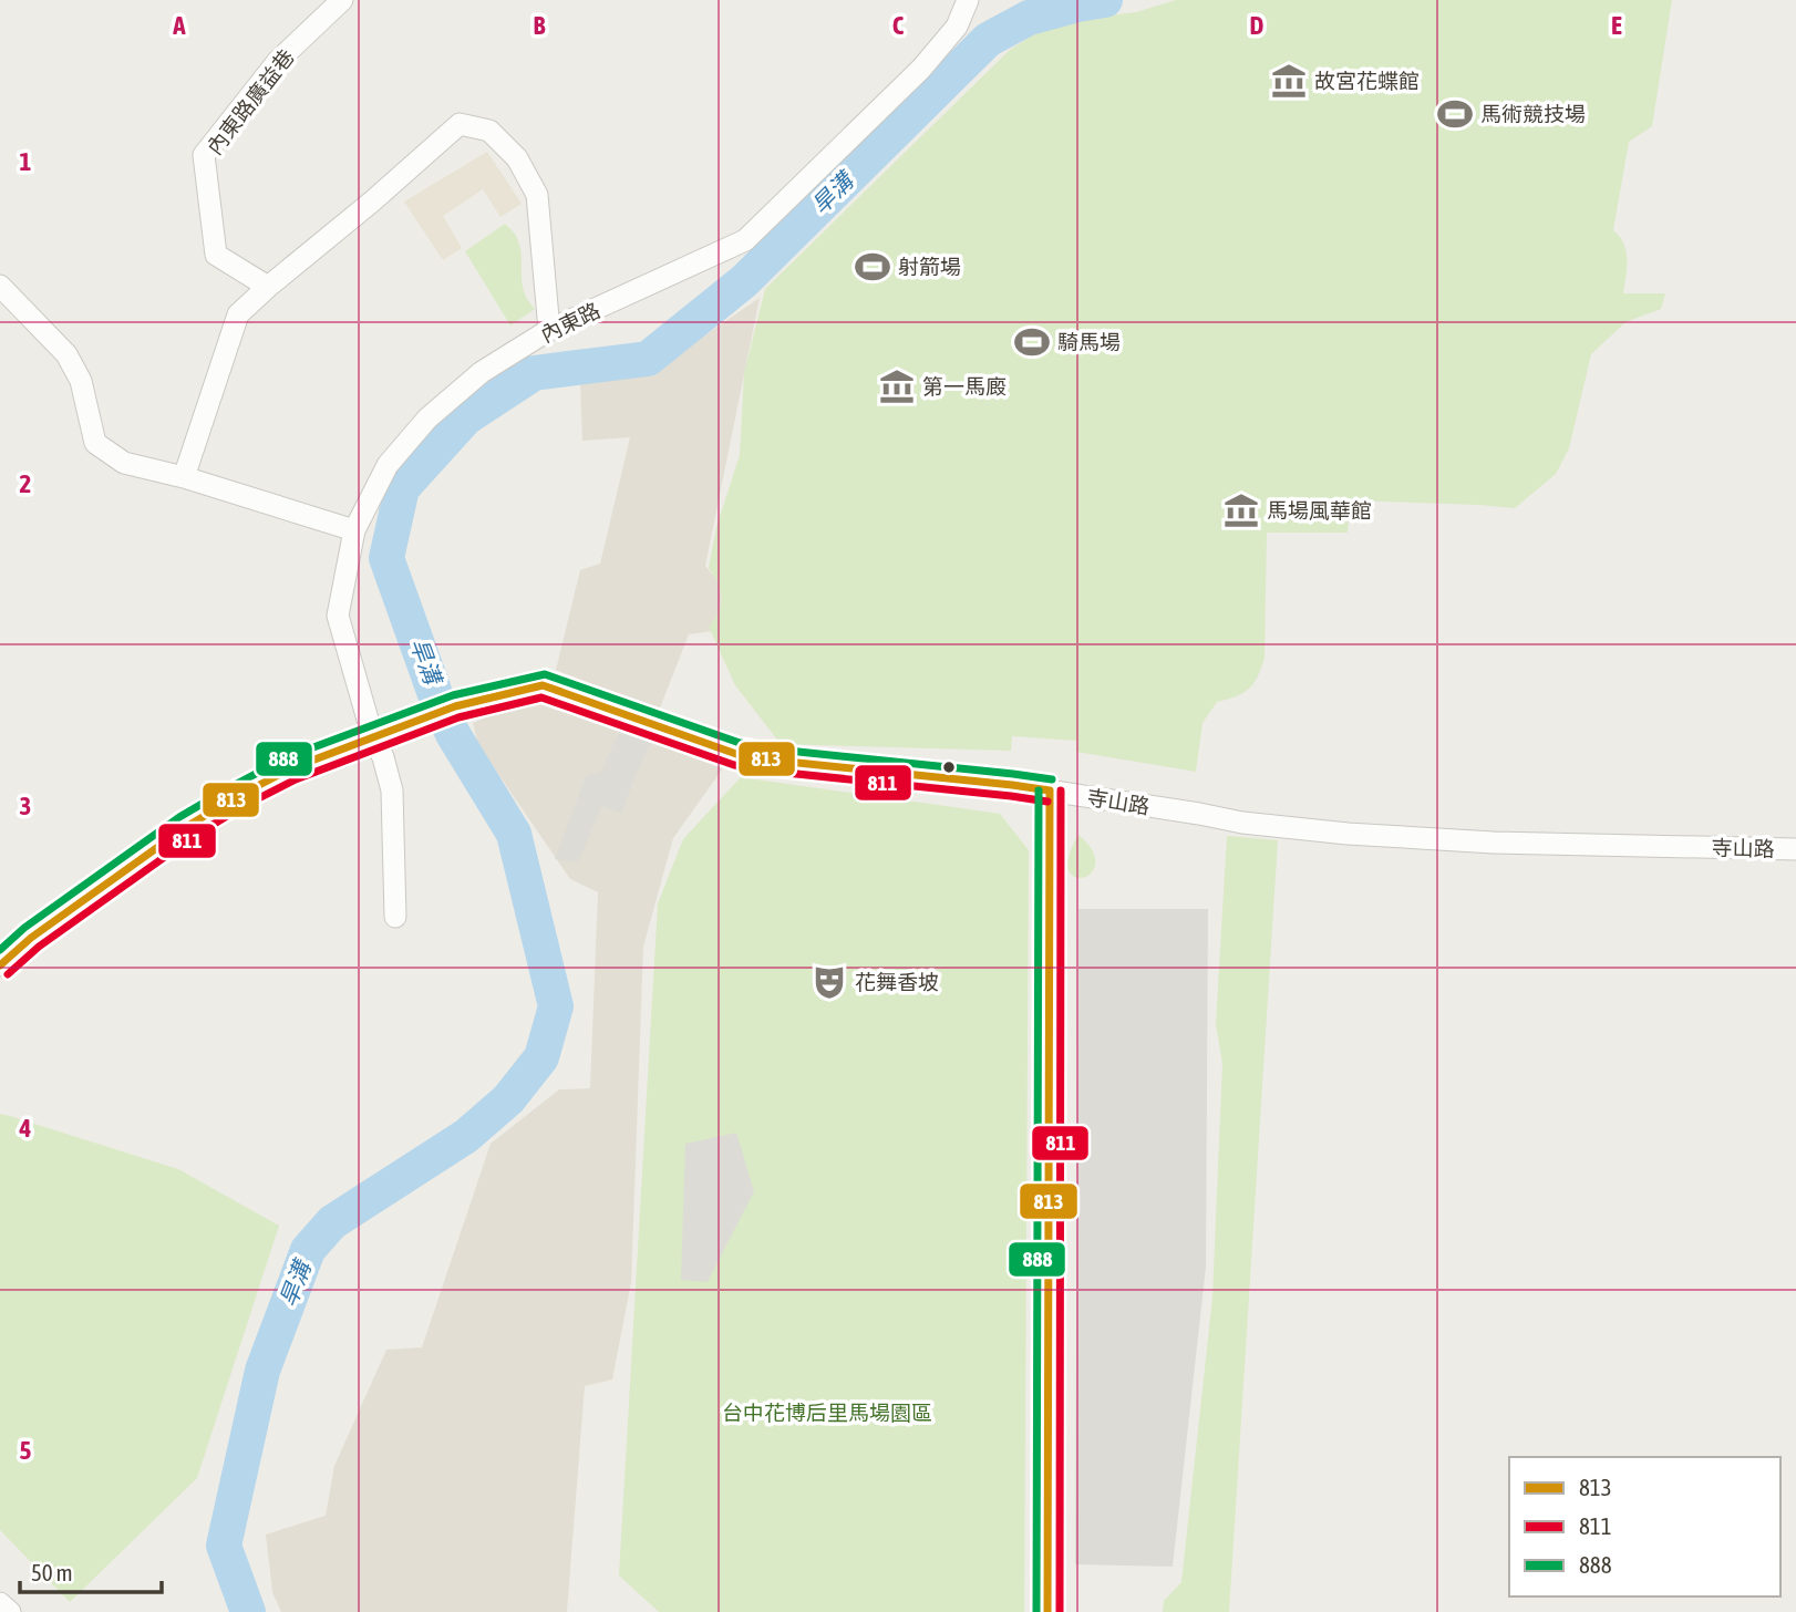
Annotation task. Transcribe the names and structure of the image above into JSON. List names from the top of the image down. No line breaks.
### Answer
{"streets":{"street":["內東路廣益巷","內東路","寺山路"]},"crossings":[["內東路","寺山路"]],"water":["旱溝"],"parks":["台中花博后里馬場園區"],"places":{"museum":["故宮花蝶館","第一馬廄","馬場風華館"],"sports":["馬術競技場","射箭場","騎馬場"],"theatre":["花舞香坡"]},"lines":["transit line 888","transit line 813","transit line 811"],"legend":["813","811","888"],"scale_bar":"50 m","grid":{"columns":["A","B","C","D","E"],"rows":["1","2","3","4","5"]}}
